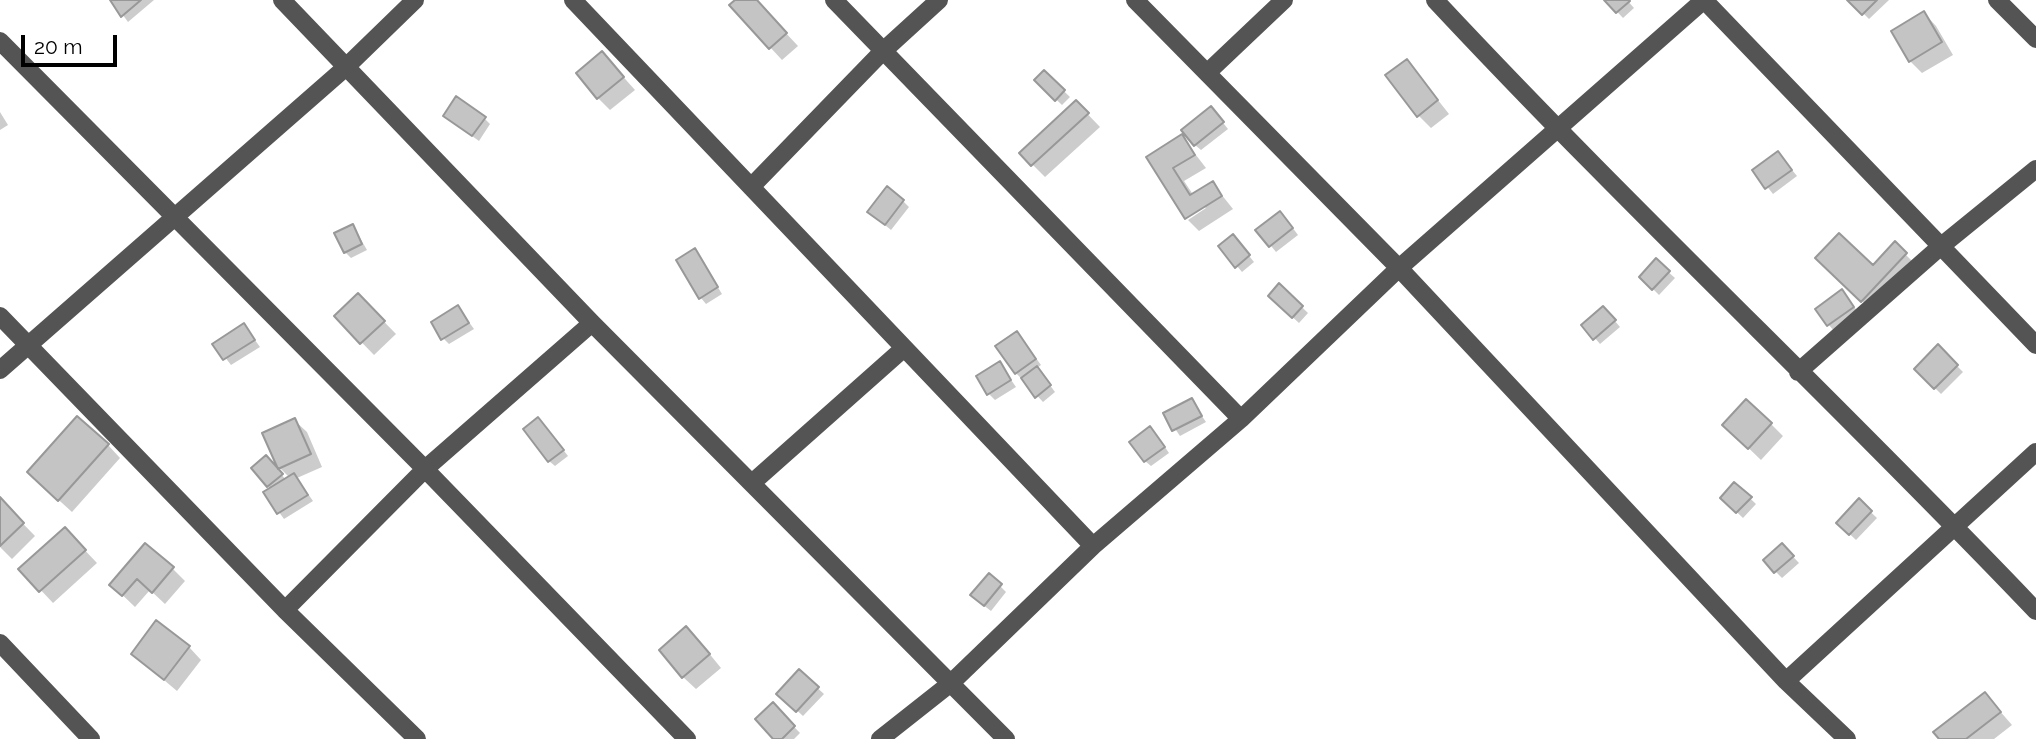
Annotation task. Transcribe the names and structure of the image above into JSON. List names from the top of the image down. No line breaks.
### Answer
{"scale_bar":"20 m"}
